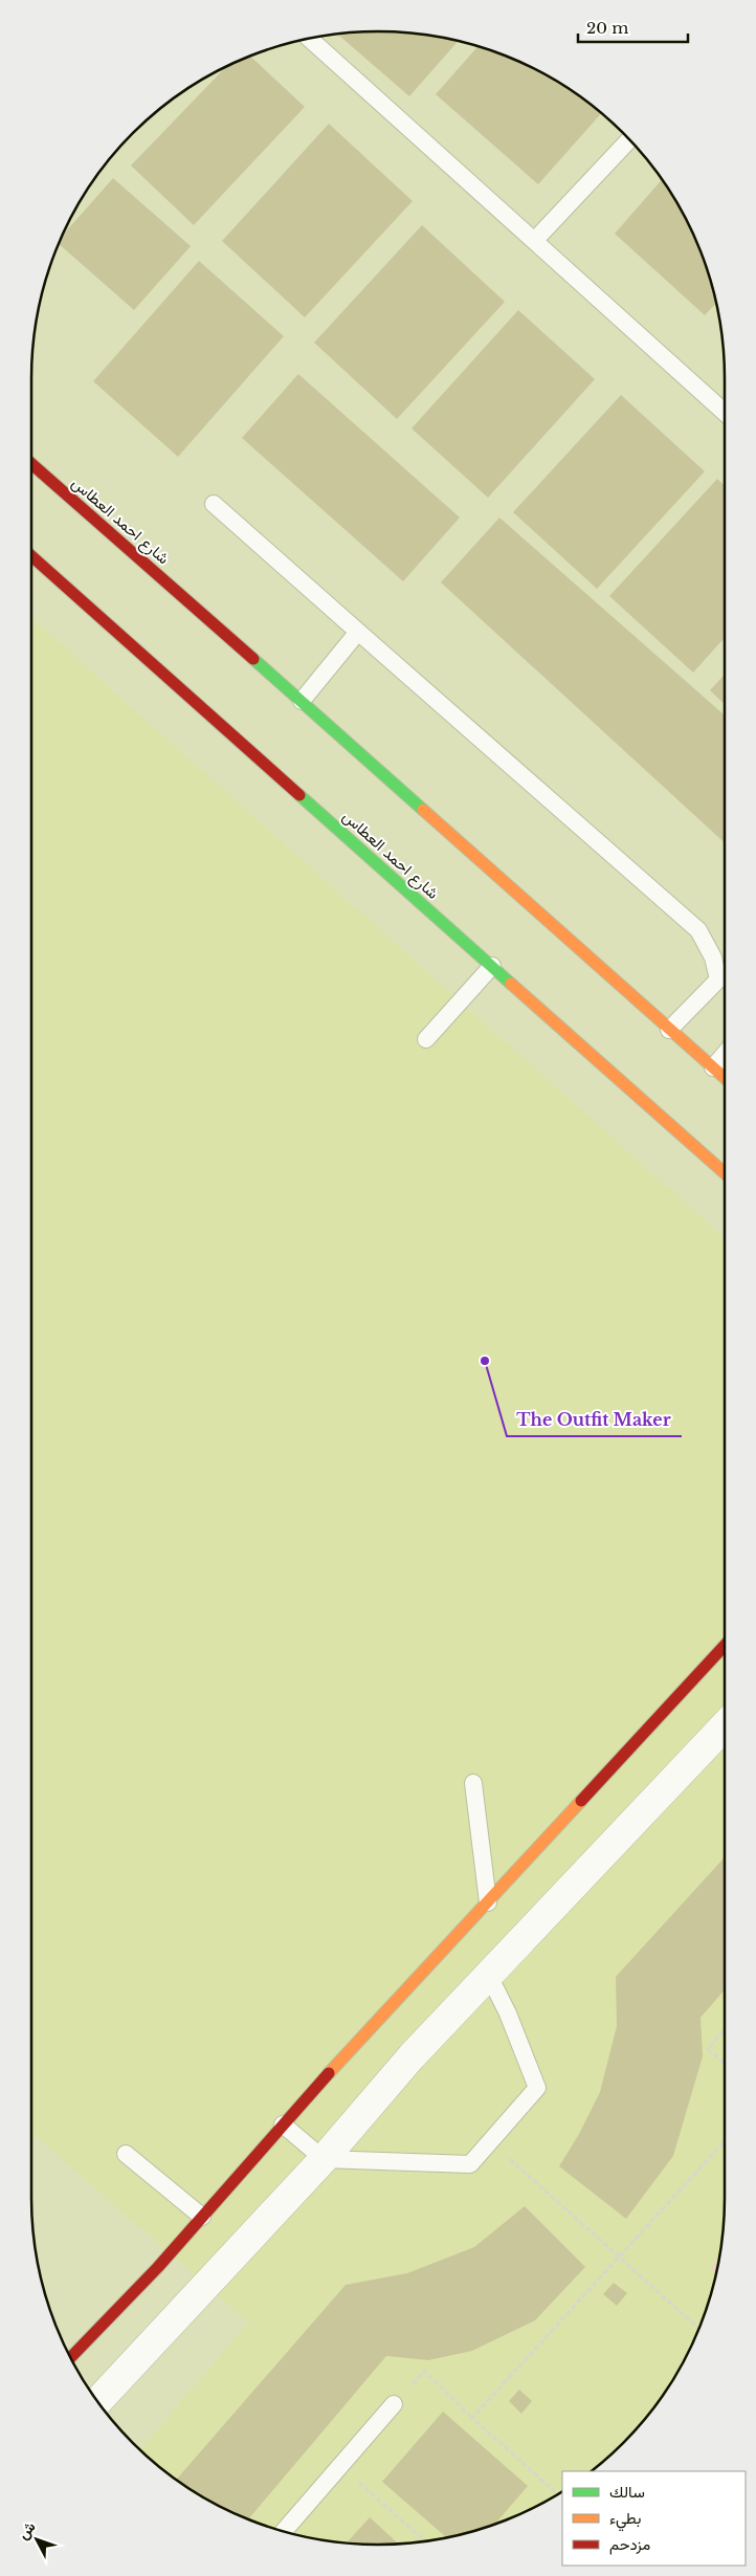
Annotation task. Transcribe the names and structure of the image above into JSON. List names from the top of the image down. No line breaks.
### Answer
{"streets":{"street":["شارع احمد العطاس"]},"places":["The Outfit Maker"],"legend":["سالك","بطيء","مزدحم"],"scale_bar":"20 m","north":"top left"}
